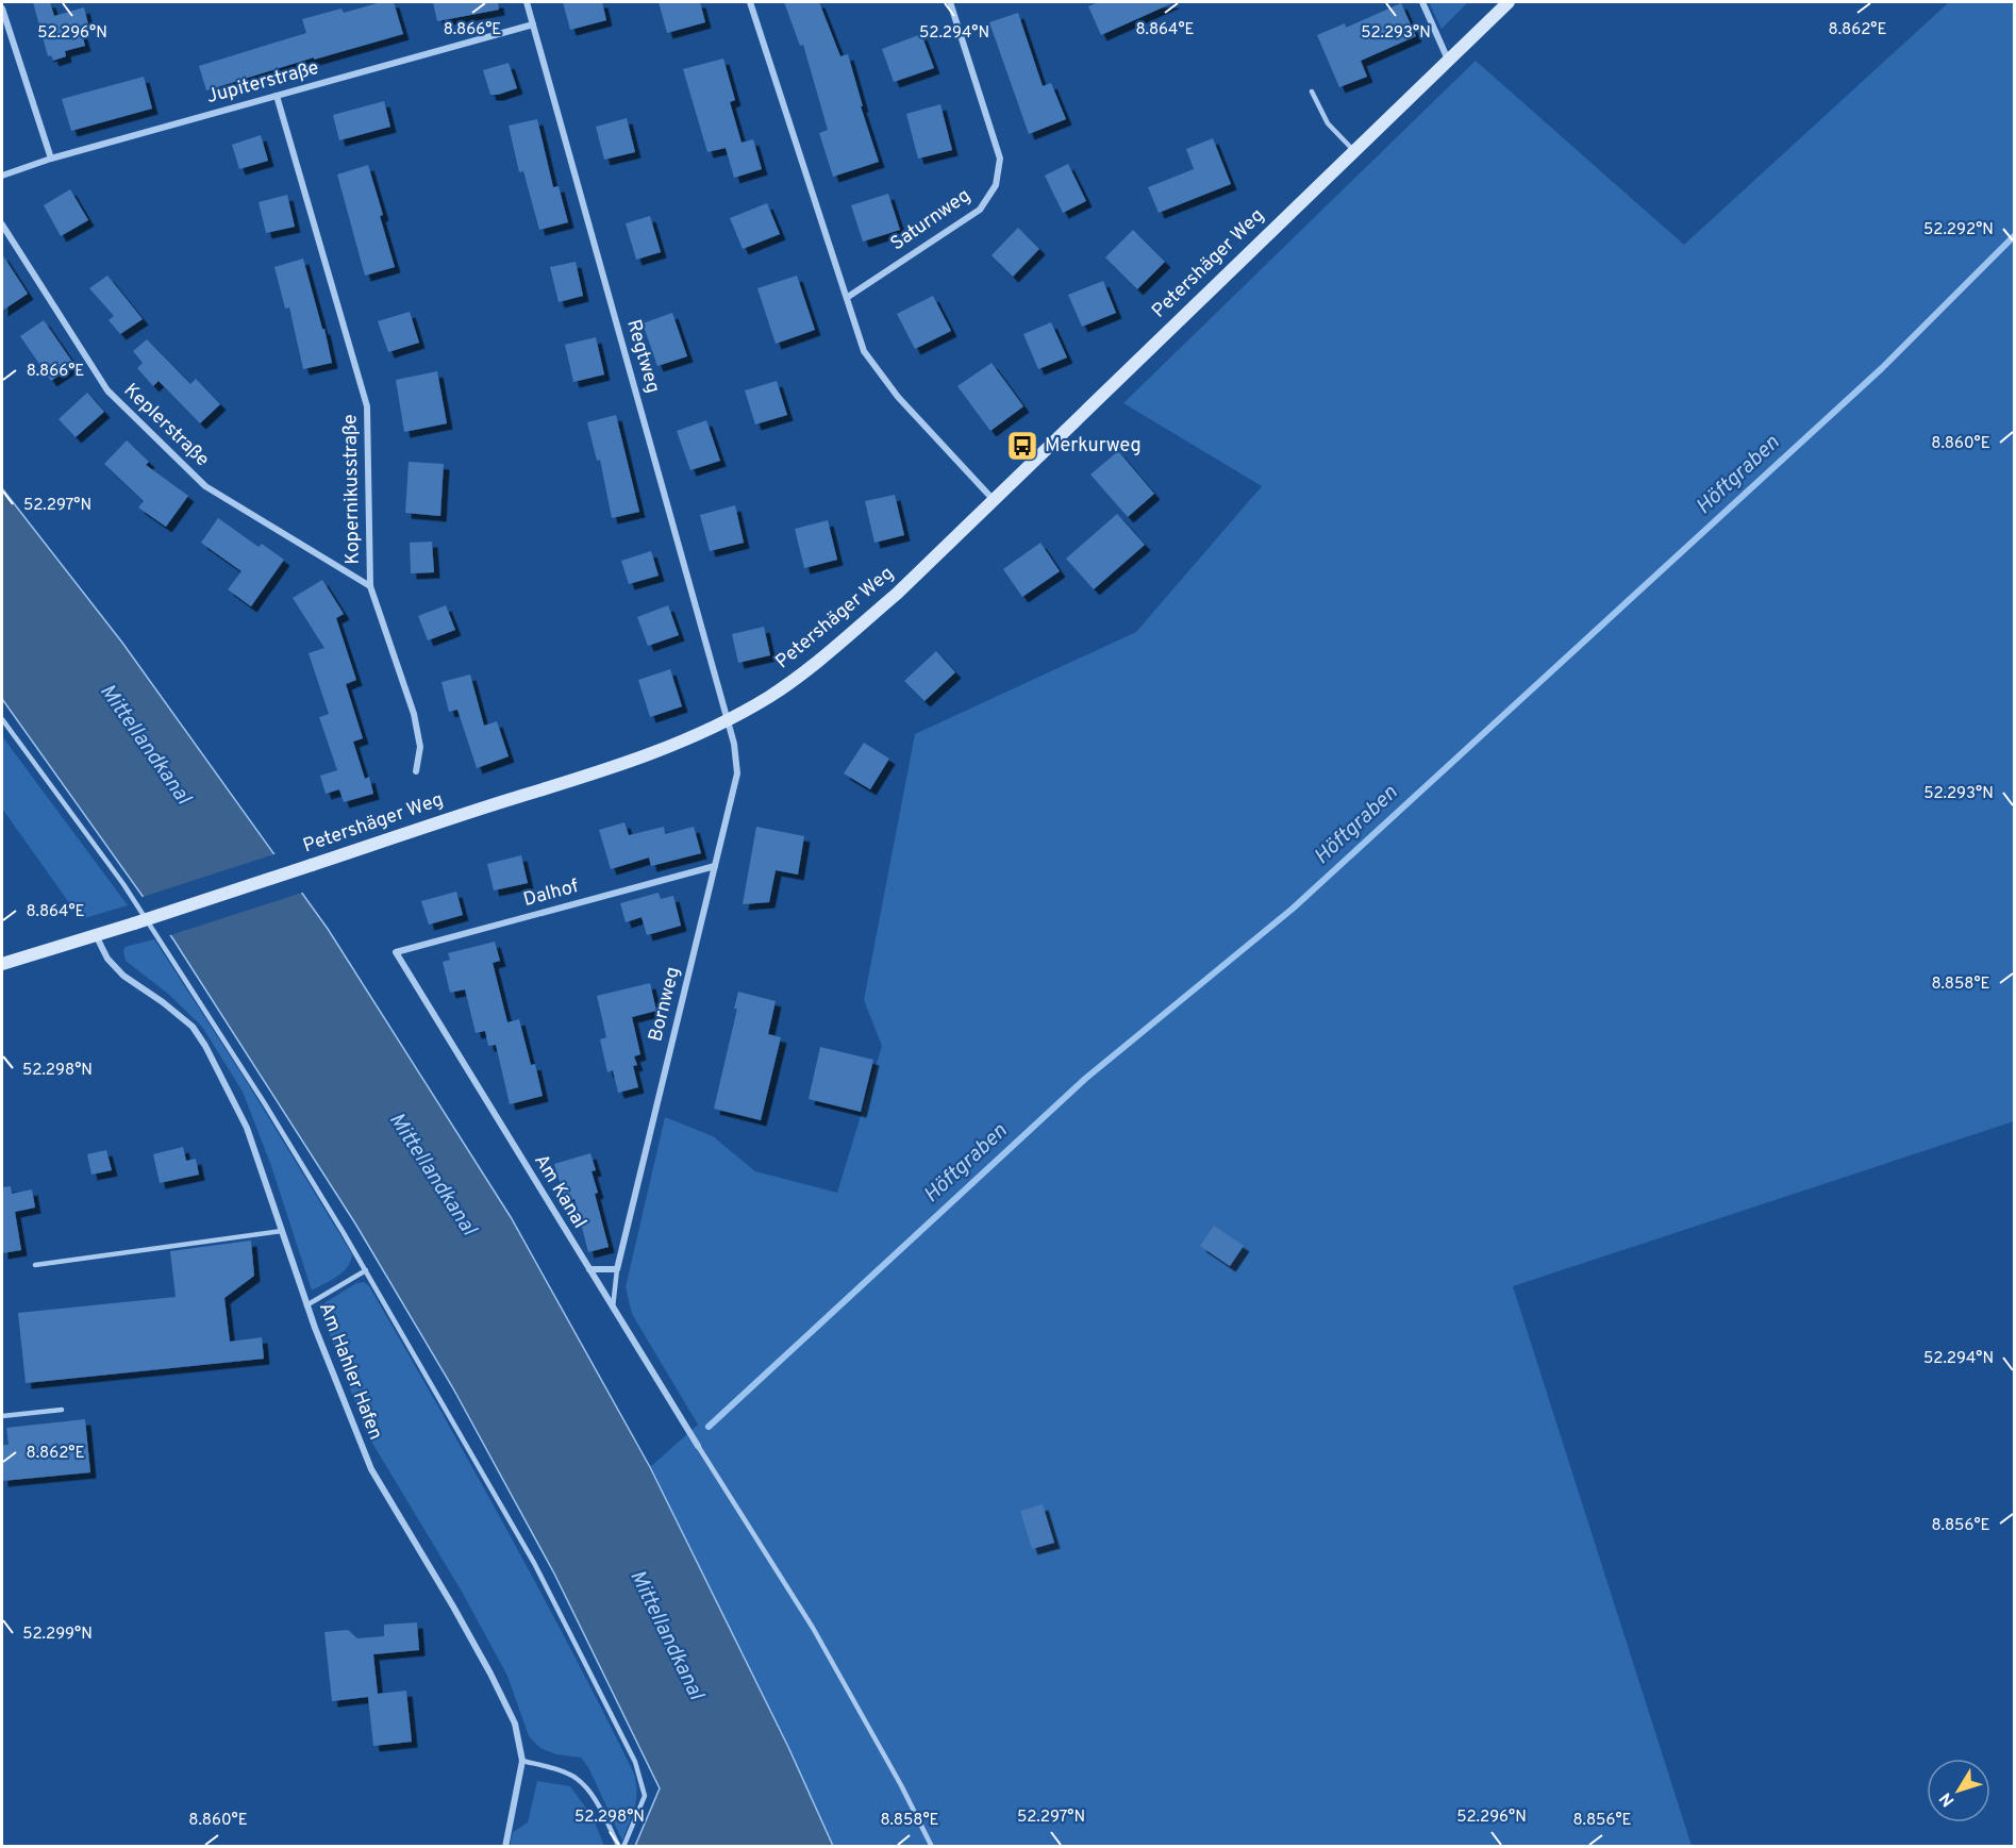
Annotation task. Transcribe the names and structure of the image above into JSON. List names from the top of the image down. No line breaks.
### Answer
{"streets":{"street":["Jupiterstraße","Saturnweg","Petershäger Weg","Regtweg","Keplerstraße","Kopernikusstraße","Dalhof","Bornweg","Am Kanal","Am Hahler Hafen"]},"crossings":[["Jupiterstraße","Regtweg"],["Jupiterstraße","Kopernikusstraße"],["Petershäger Weg","Regtweg"],["Petershäger Weg","Bornweg"],["Petershäger Weg","Am Hahler Hafen"],["Regtweg","Bornweg"],["Keplerstraße","Kopernikusstraße"],["Dalhof","Bornweg"],["Dalhof","Am Kanal"]],"water":["Höftgraben","Mittellandkanal"],"places":{"bus stop":["Merkurweg"]},"north":"bottom left","coordinates":["8.866°E","8.864°E","8.862°E","52.296°N","52.294°N","52.293°N","52.292°N","8.860°E","52.297°N","8.858°E","52.298°N","8.856°E","52.299°N"]}
